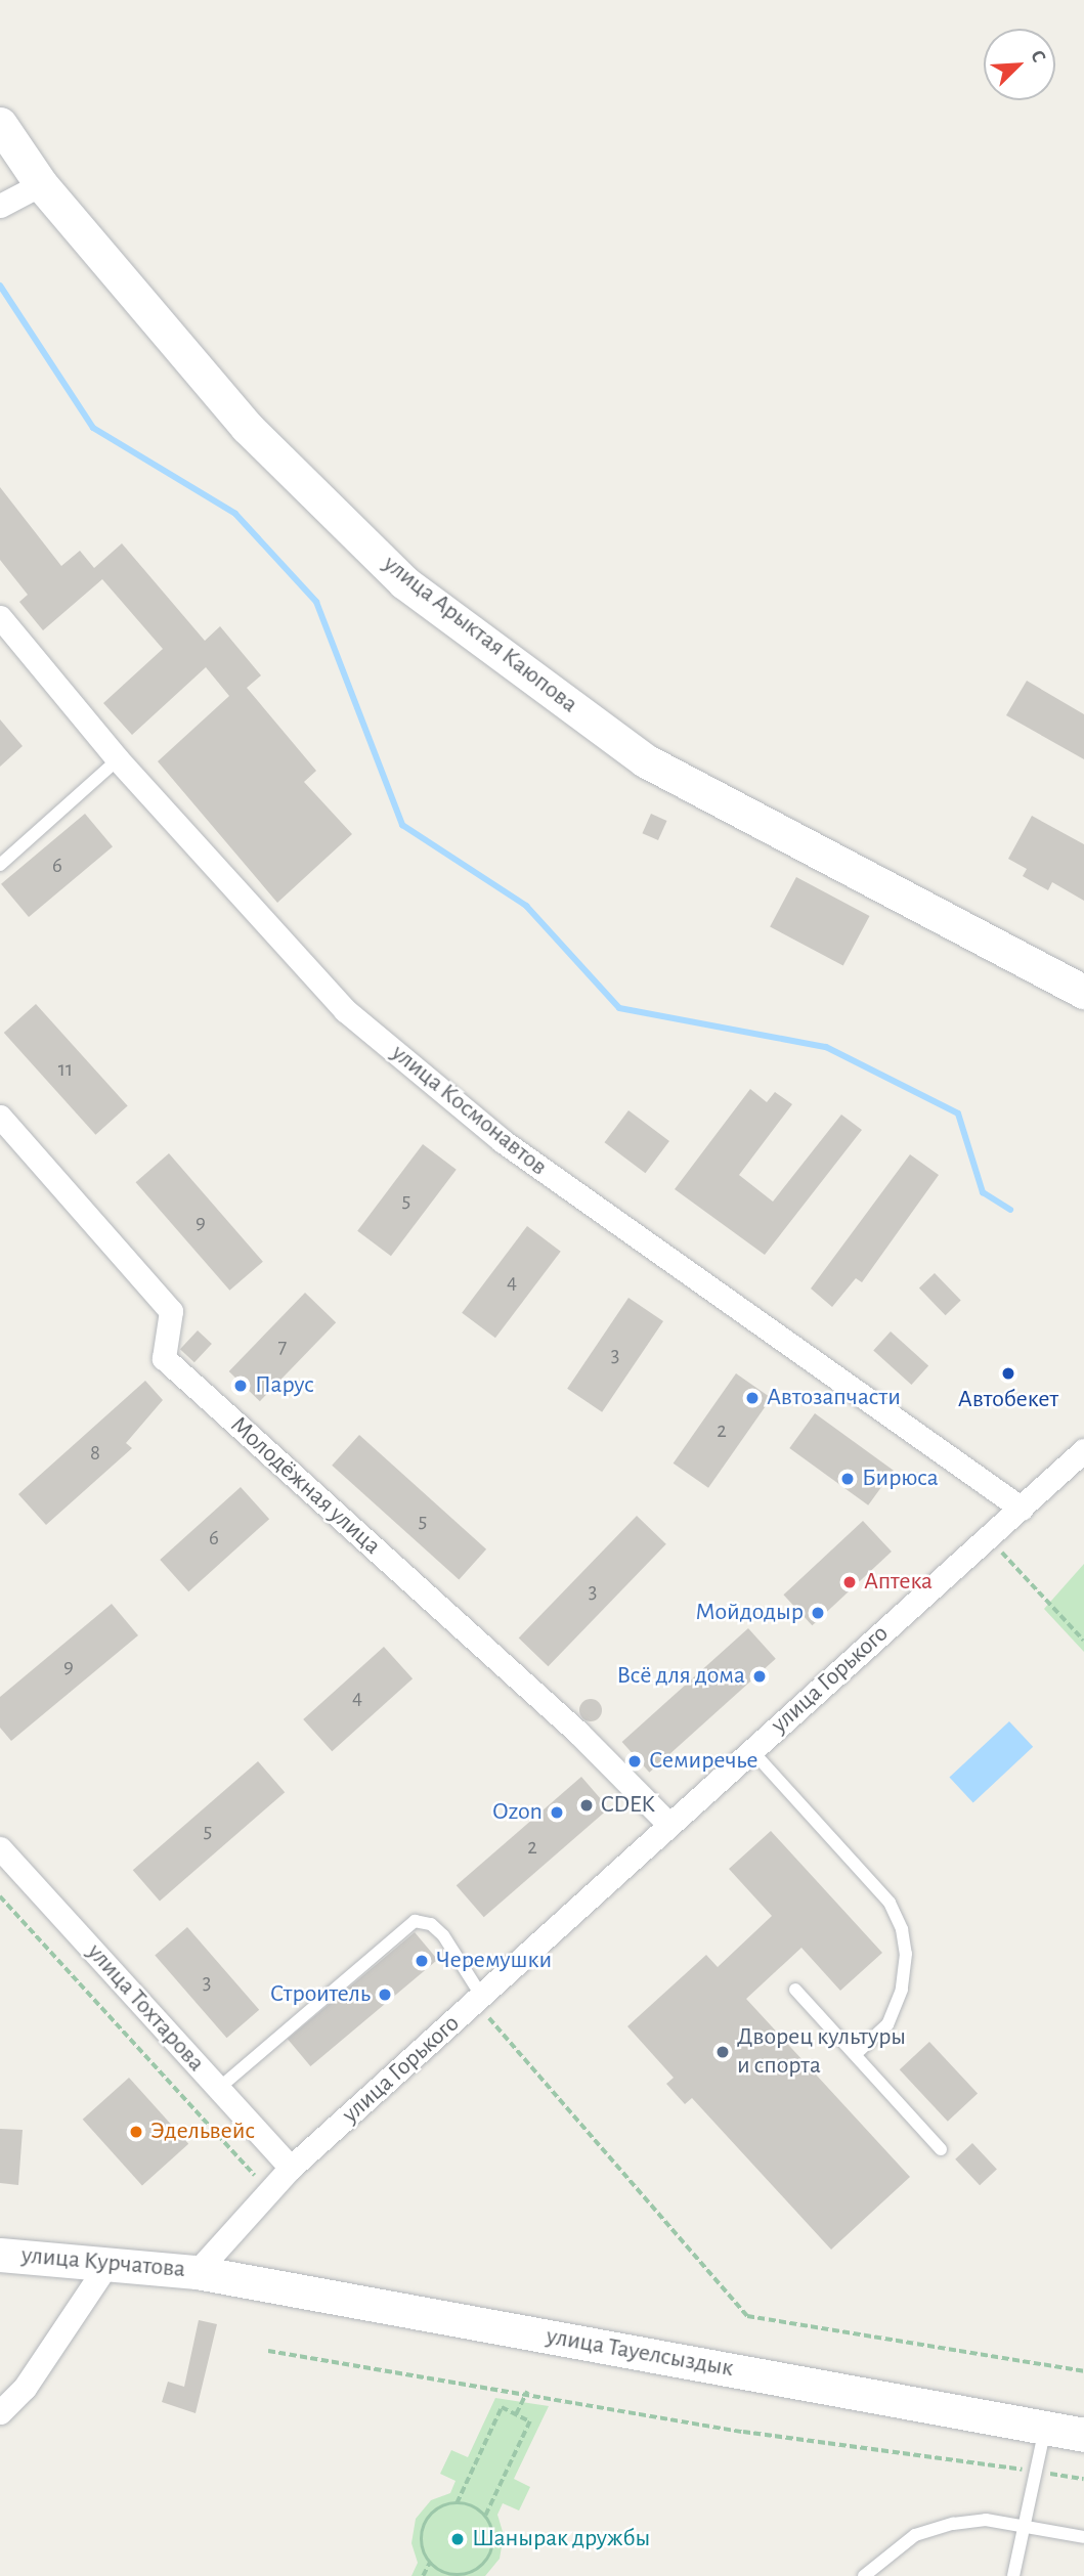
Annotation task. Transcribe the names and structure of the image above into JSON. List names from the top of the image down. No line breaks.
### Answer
{"streets":{"street":["улица Арыктая Каюпова","улица Космонавтов","Молодёжная улица","улица Горького","улица Тохтарова","улица Курчатова","улица Тауелсыздык"]},"crossings":[["улица Космонавтов","улица Горького"],["Молодёжная улица","улица Горького"],["улица Горького","улица Тохтарова"],["улица Горького","улица Курчатова"],["улица Тохтарова","улица Курчатова"],["улица Курчатова","улица Тауелсыздык"]],"places":["Автобекет","Парус","Автозапчасти","Бирюса","Аптека","Мойдодыр","Всё для дома","Семиречье","CDEK","Ozon","Черемушки","Строитель","Дворец культуры и спорта","Эдельвейс","Шанырак дружбы"],"house_numbers":["6","11","5","9","4","7","3","2","8","5","6","3","9","4","5","2","3"],"north":"top right"}
